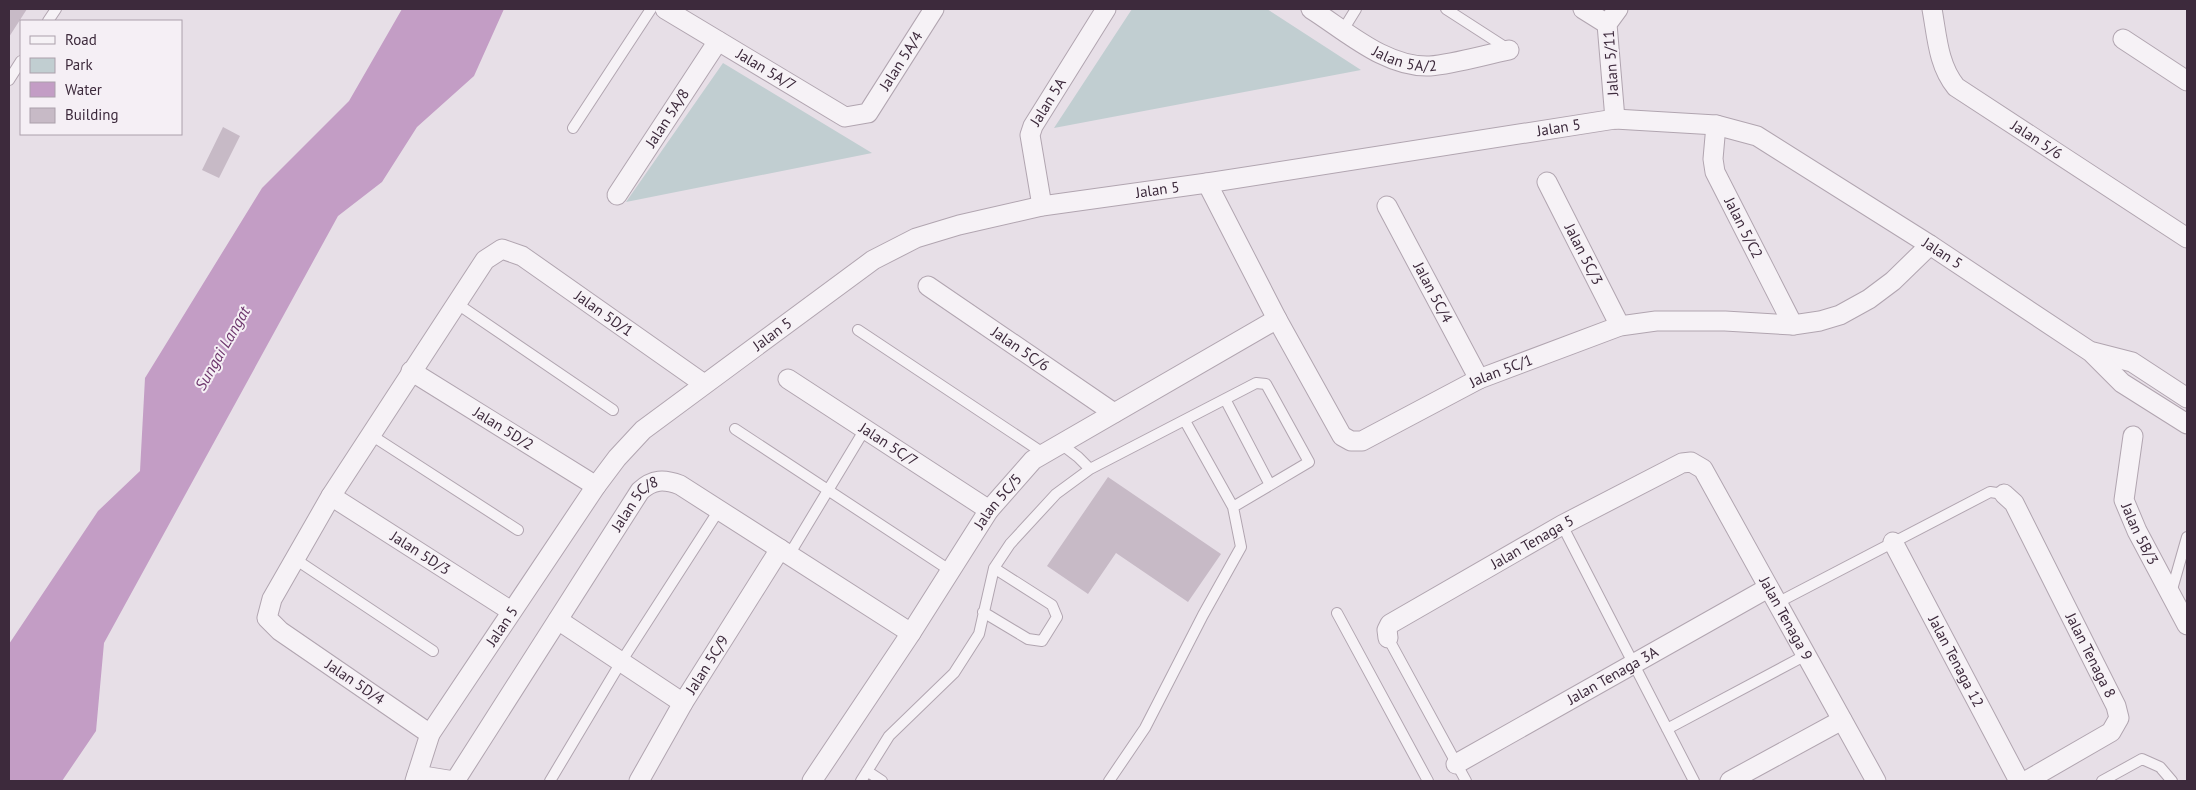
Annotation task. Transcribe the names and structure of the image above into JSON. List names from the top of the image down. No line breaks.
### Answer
{"streets":{"street":["Jalan 5A/2","Jalan 5A/4","Jalan 5/11","Jalan 5A/7","Jalan 5A","Jalan 5A/8","Jalan 5","Jalan 5/6","Jalan 5/C2","Jalan 5C/3","Jalan 5C/4","Jalan 5D/1","Jalan 5C/6","Jalan 5C/1","Jalan 5D/2","Jalan 5C/7","Jalan 5C/5","Jalan 5C/8","Jalan 5B/3","Jalan Tenaga 5","Jalan 5D/3","Jalan Tenaga 9","Jalan Tenaga 8","Jalan Tenaga 12","Jalan 5C/9","Jalan Tenaga 3A","Jalan 5D/4"]},"crossings":[["Jalan 5A/4","Jalan 5A/7"],["Jalan 5/11","Jalan 5"],["Jalan 5A/7","Jalan 5A/8"],["Jalan 5A","Jalan 5"],["Jalan 5","Jalan 5/C2"],["Jalan 5","Jalan 5D/1"],["Jalan 5","Jalan 5C/1"],["Jalan 5","Jalan 5D/2"],["Jalan 5","Jalan 5D/3"],["Jalan 5","Jalan 5D/4"],["Jalan 5/C2","Jalan 5C/1"],["Jalan 5C/3","Jalan 5C/1"],["Jalan 5C/4","Jalan 5C/1"],["Jalan 5C/6","Jalan 5C/5"],["Jalan 5C/1","Jalan 5C/5"],["Jalan 5C/7","Jalan 5C/5"],["Jalan 5C/5","Jalan 5C/8"],["Jalan 5C/8","Jalan 5C/9"],["Jalan Tenaga 5","Jalan Tenaga 9"],["Jalan Tenaga 9","Jalan Tenaga 3A"]],"water":["Sungai Langat"],"legend":["Road","Park","Water","Building"]}
